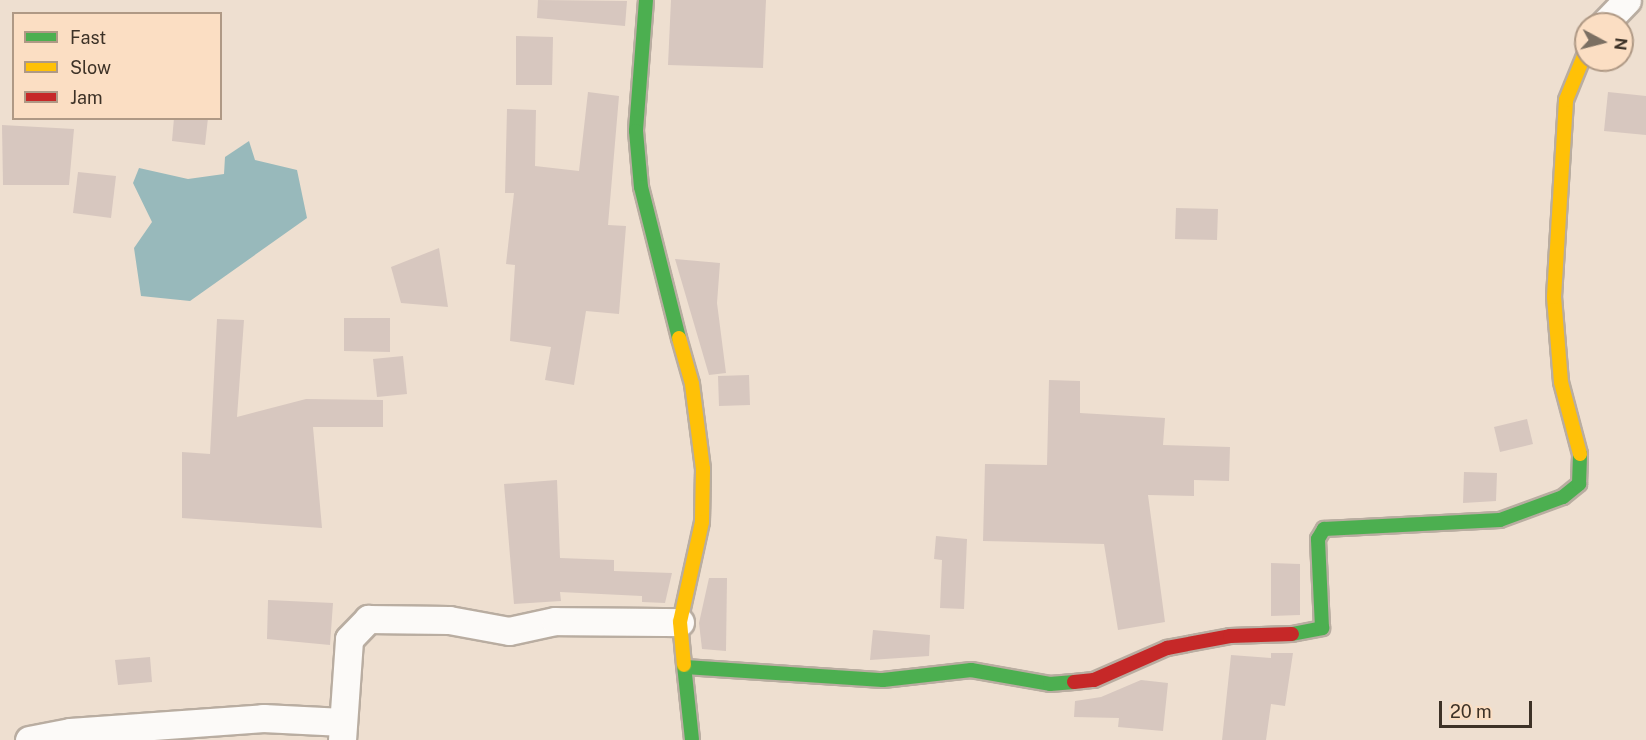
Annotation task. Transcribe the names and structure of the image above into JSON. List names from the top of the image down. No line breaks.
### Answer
{"legend":["Fast","Slow","Jam"],"scale_bar":"20 m","north":"right"}
